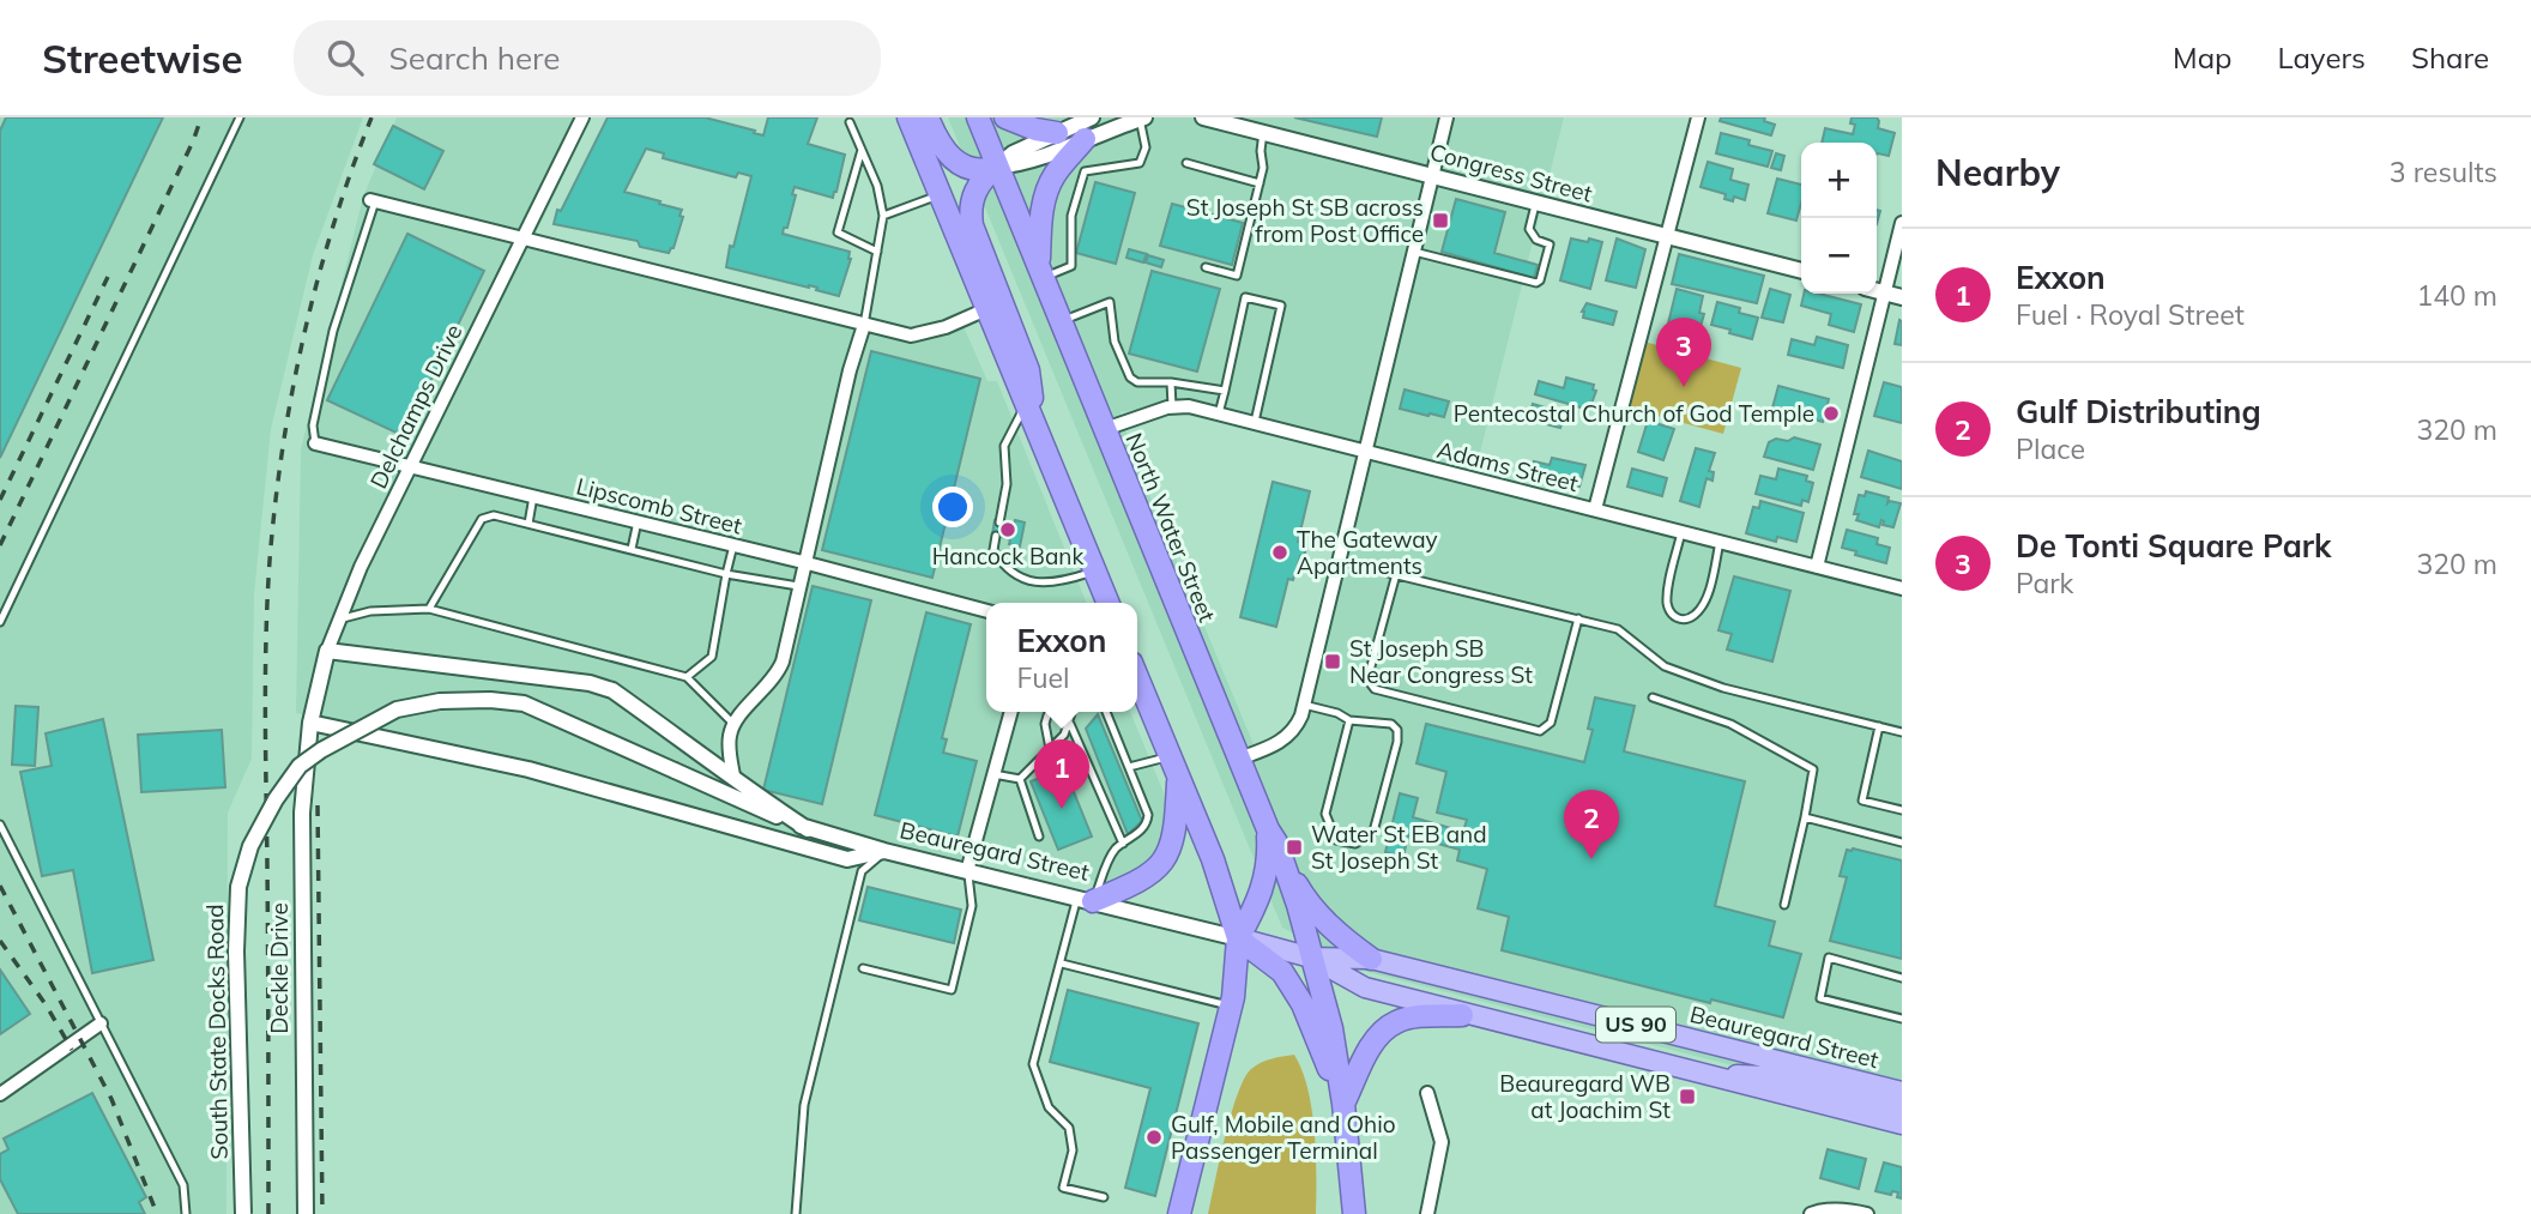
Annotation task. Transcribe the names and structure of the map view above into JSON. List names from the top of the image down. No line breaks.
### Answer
{"streets":{"highway":["North Water Street","US 90"],"main road":["Beauregard Street"],"street":["Congress Street","Delchamps Drive","Adams Street","Lipscomb Street","Deckle Drive","South State Docks Road"]},"crossings":[["Delchamps Drive","Lipscomb Street"],["Delchamps Drive","Deckle Drive"],["Adams Street","North Water Street"],["North Water Street","Beauregard Street"],["North Water Street","US 90"],["Beauregard Street","US 90"],["Beauregard Street","South State Docks Road"]],"places":{"transit":["St Joseph St SB across from Post Office","St Joseph SB Near Congress St","Water St EB and St Joseph St","Beauregard WB at Joachim St"],"other":["Pentecostal Church of God Temple","Hancock Bank","The Gateway Apartments","Gulf, Mobile and Ohio Passenger Terminal"]},"page":{"header":"Streetwise","search":"Search here","nav":["Map","Layers","Share"],"heading":["Nearby","3 results"],"map_buttons":["+","−"],"list":[{"mark":"1","name":"Exxon","note":"Fuel · Royal Street","value":"140 m"},{"mark":"2","name":"Gulf Distributing","note":"Place","value":"320 m"},{"mark":"3","name":"De Tonti Square Park","note":"Park","value":"320 m"}],"pins":["3","1","2"],"popup":["Exxon","Fuel"]}}
